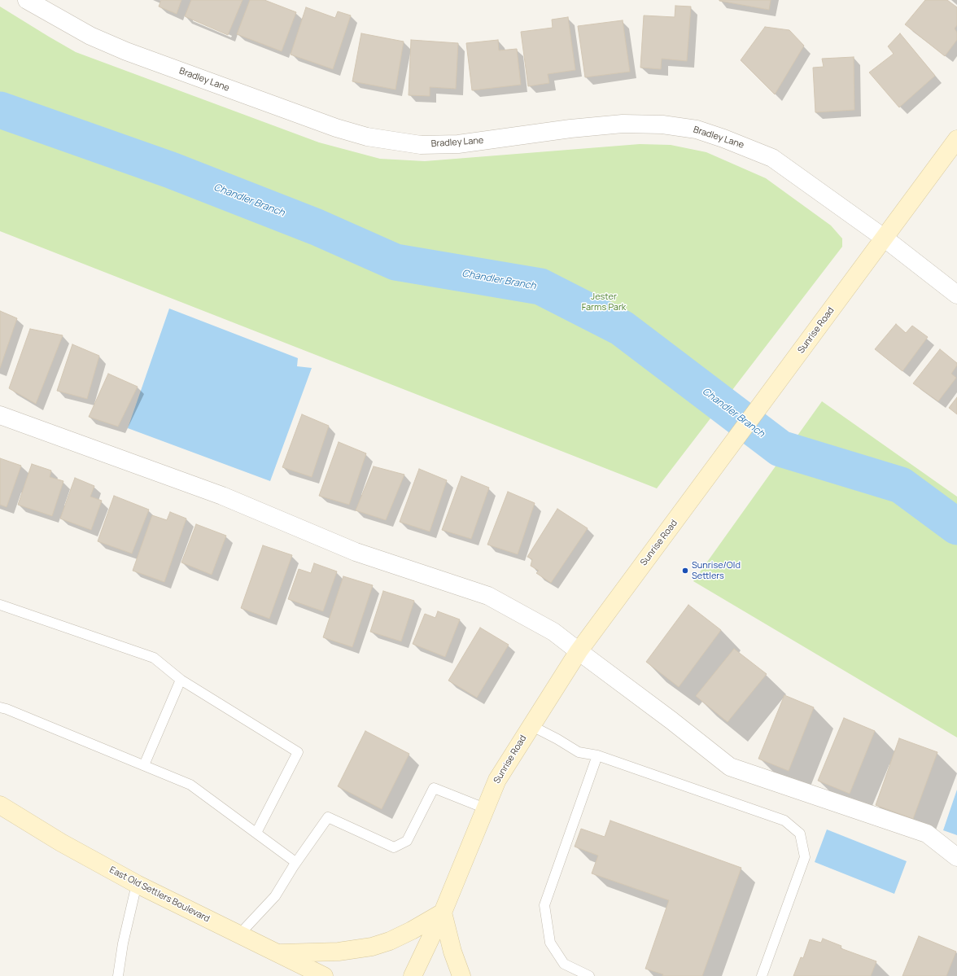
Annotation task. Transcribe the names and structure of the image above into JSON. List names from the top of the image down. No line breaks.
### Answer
{"streets":{"main road":["Sunrise Road","East Old Settlers Boulevard"],"street":["Bradley Lane"]},"crossings":[["Bradley Lane","Sunrise Road"]],"water":["Chandler Branch"],"parks":["Jester Farms Park"],"places":["Sunrise/Old Settlers"]}
